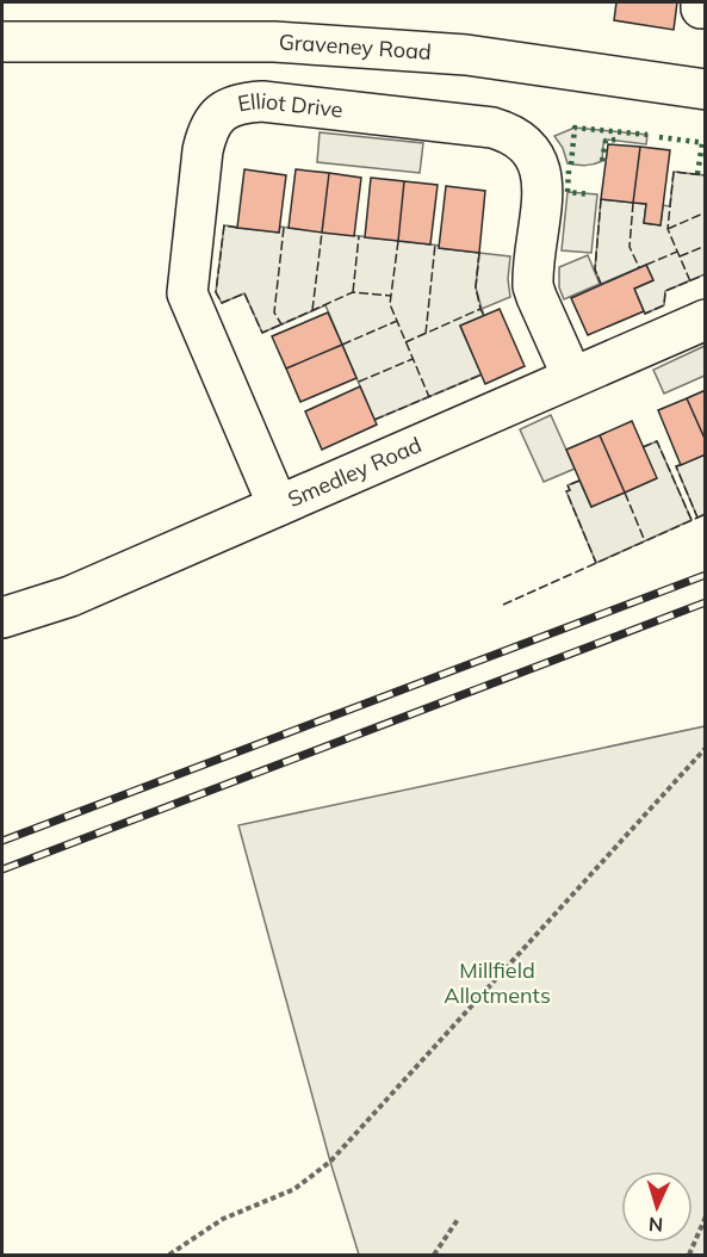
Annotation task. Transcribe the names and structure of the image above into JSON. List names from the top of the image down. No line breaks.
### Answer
{"streets":{"street":["Graveney Road","Elliot Drive","Smedley Road"]},"crossings":[["Elliot Drive","Smedley Road"]],"parks":["Millfield Allotments"],"north":"bottom"}
